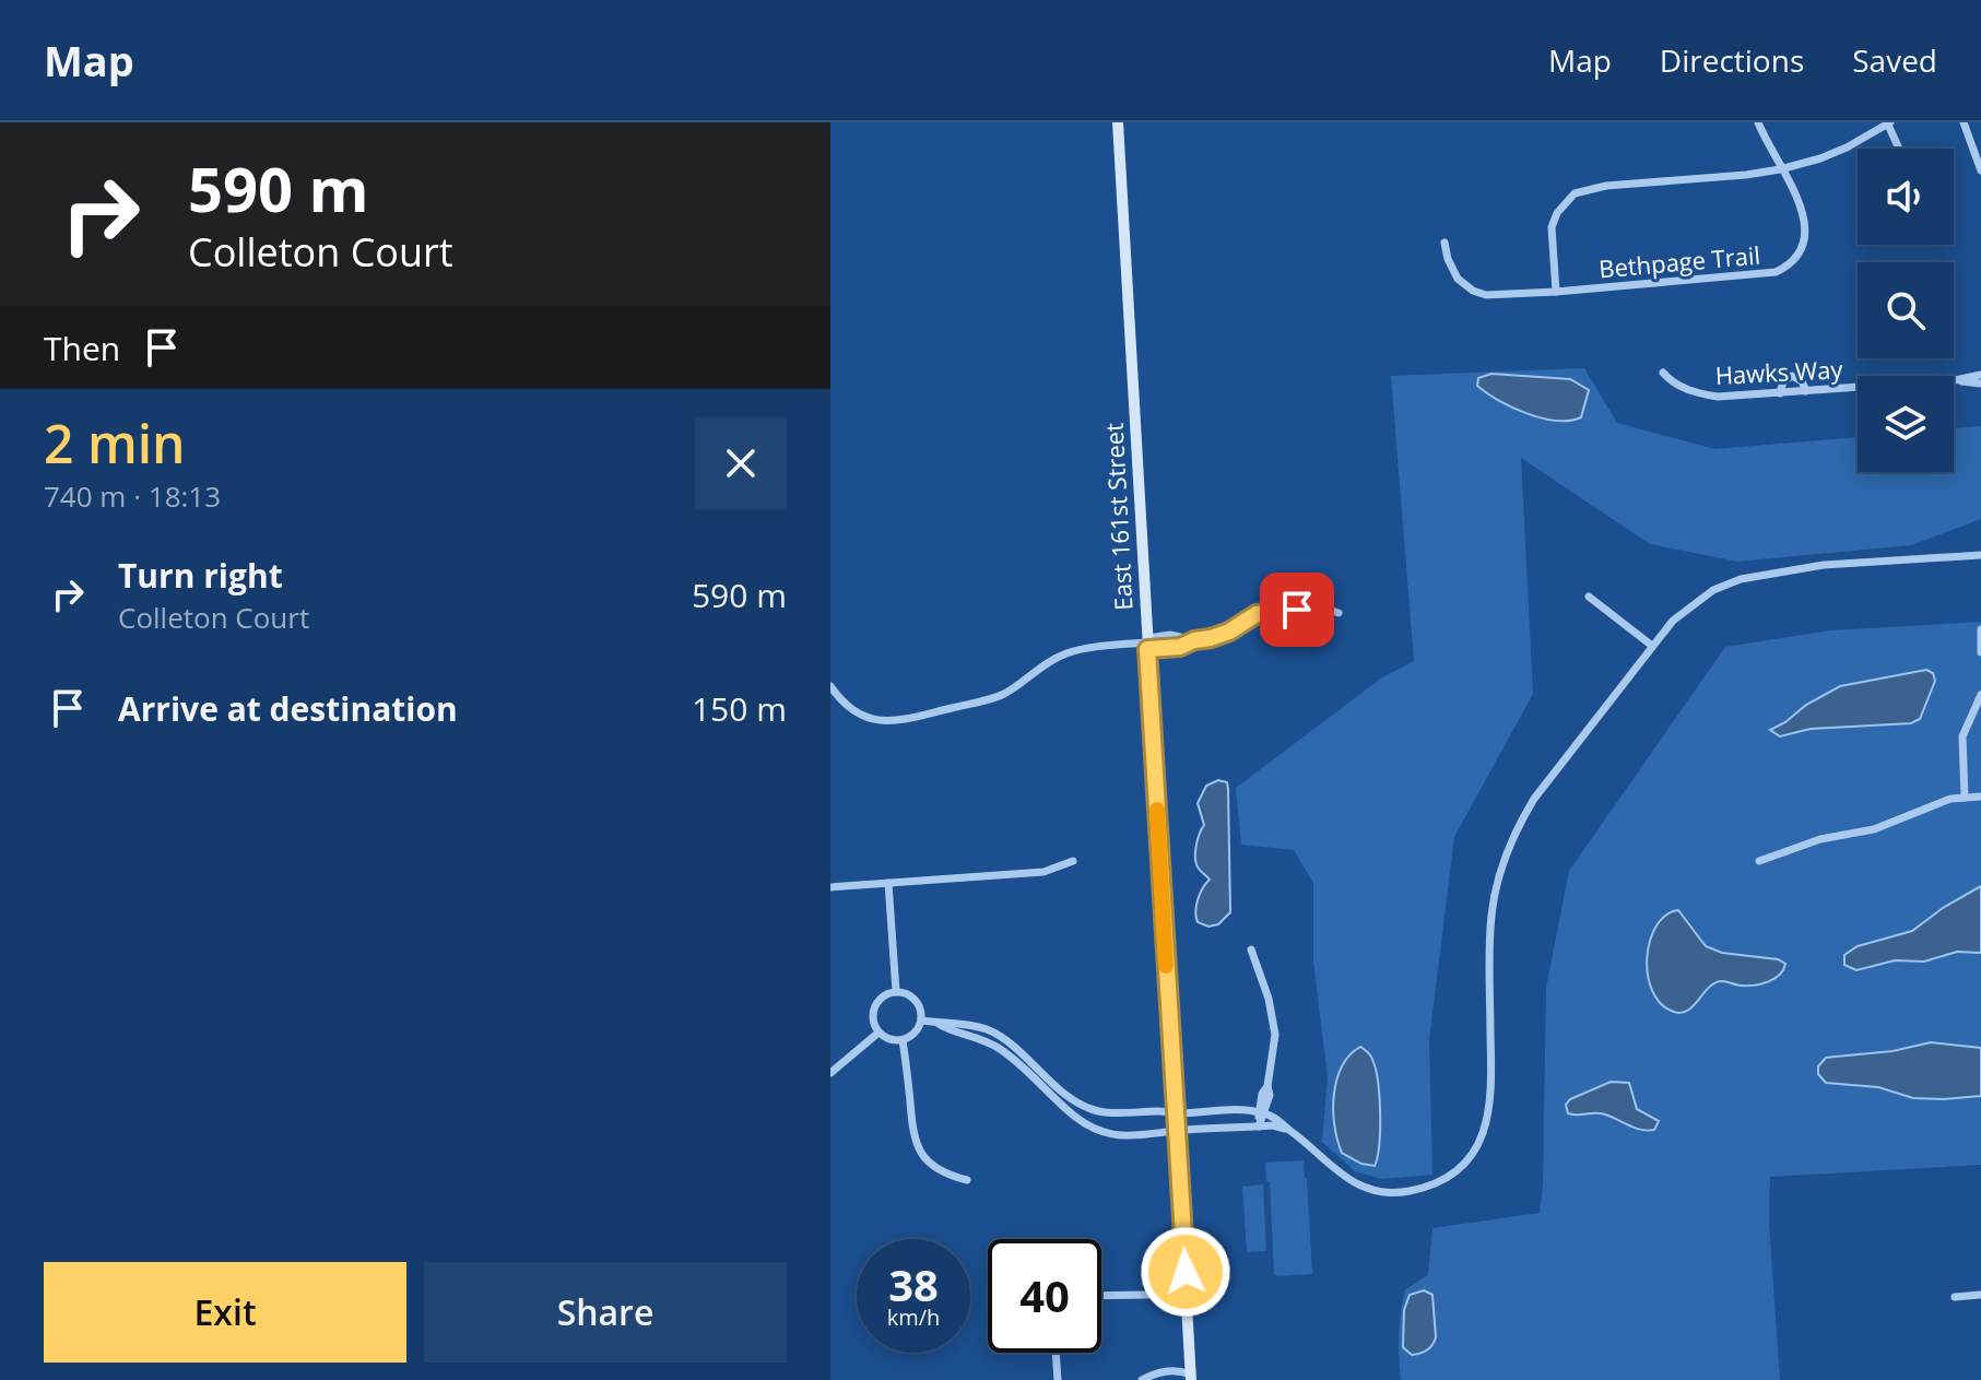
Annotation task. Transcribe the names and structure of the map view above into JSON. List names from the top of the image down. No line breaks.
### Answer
{"streets":{"street":["Bethpage Trail","Hawks Way","East 161st Street"]},"page":{"header":"Map","nav":["Map","Directions","Saved"],"turn":["590 m","Colleton Court"],"then":"Then","heading":["2 min","740 m · 18:13"],"list":[{"name":"Turn right","note":"Colleton Court","value":"590 m"},{"name":"Arrive at destination","value":"150 m"}],"speed":"38 km/h","limit":"40","buttons":["Exit","Share"]}}
